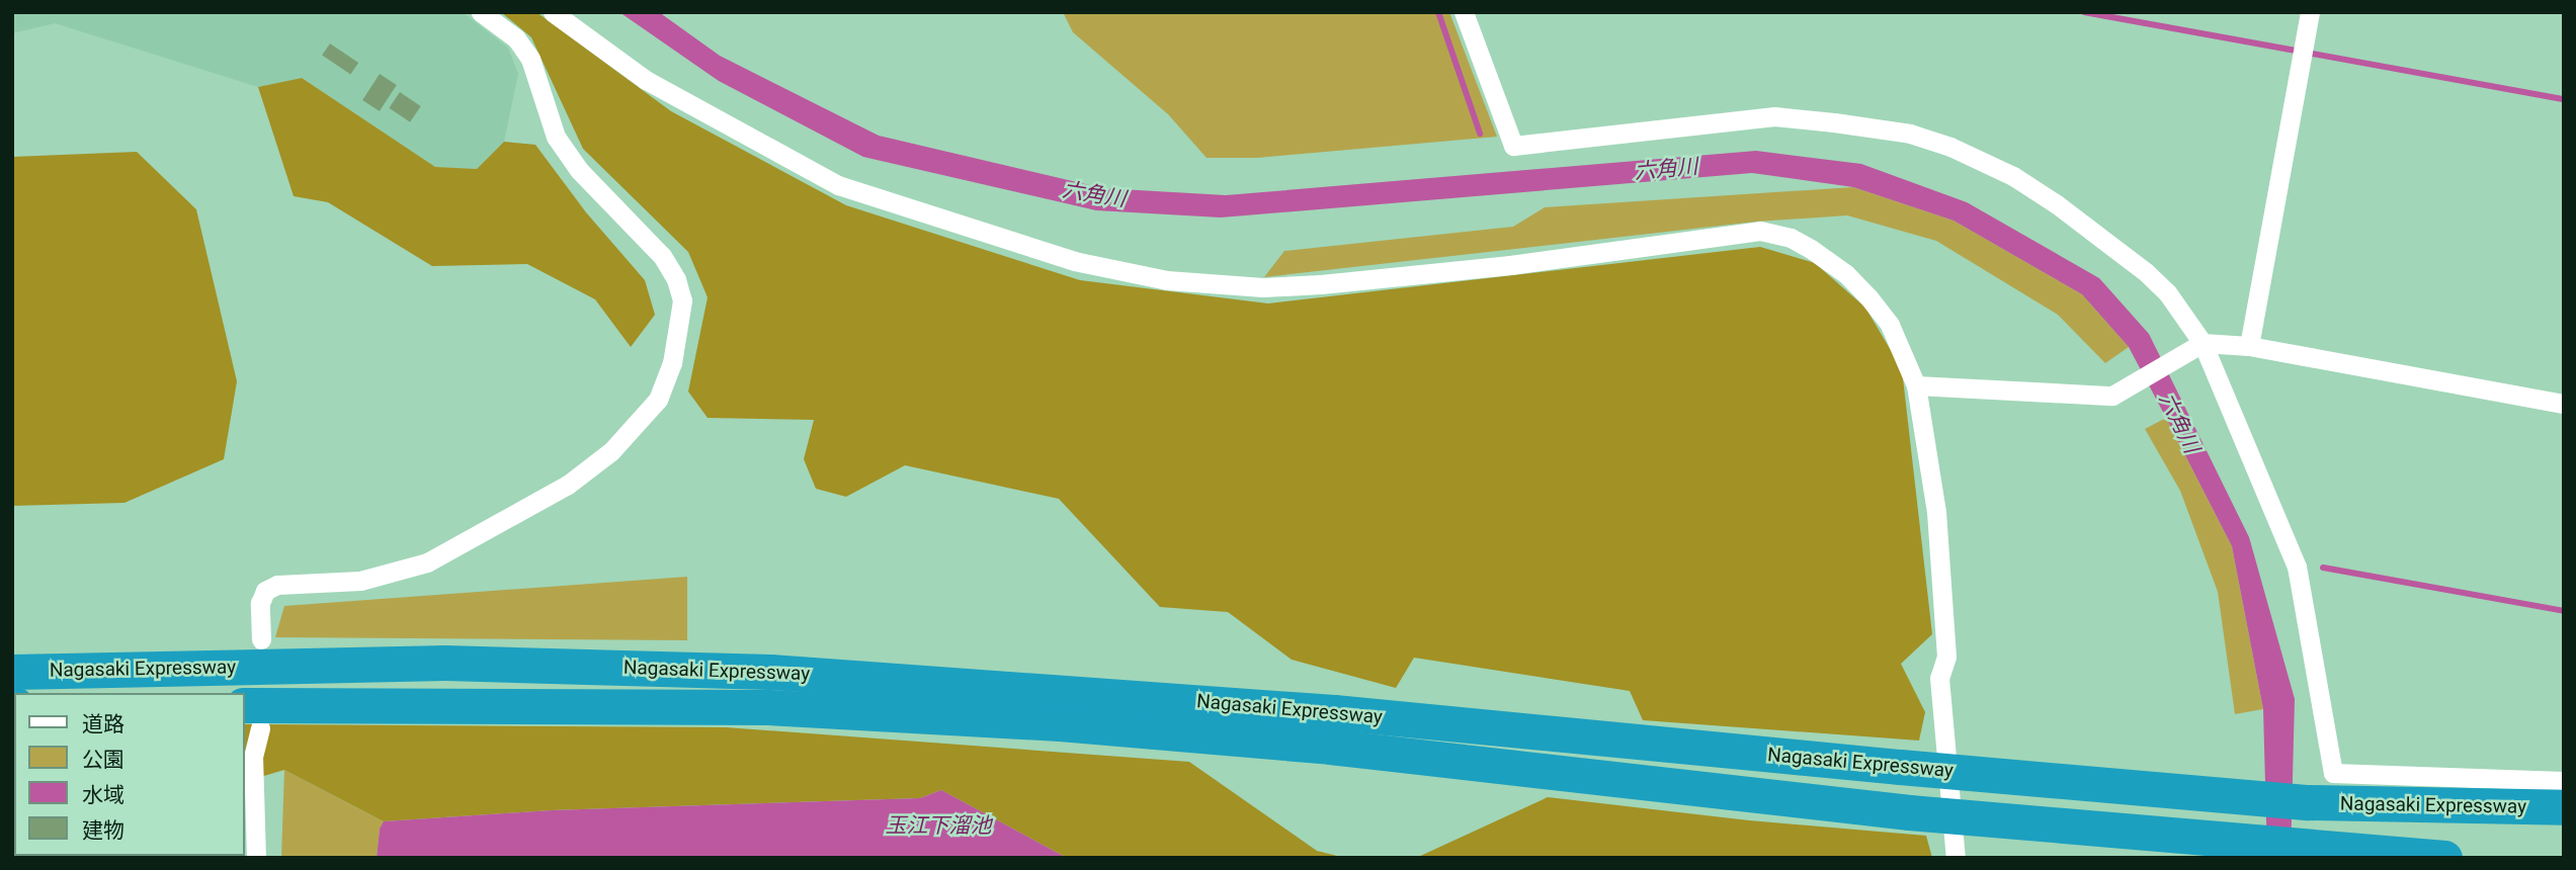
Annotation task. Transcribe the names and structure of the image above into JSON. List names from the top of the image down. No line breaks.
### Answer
{"streets":{"highway":["Nagasaki Expressway"]},"water":["六角川","玉江下溜池"],"legend":["道路","公園","水域","建物"]}
